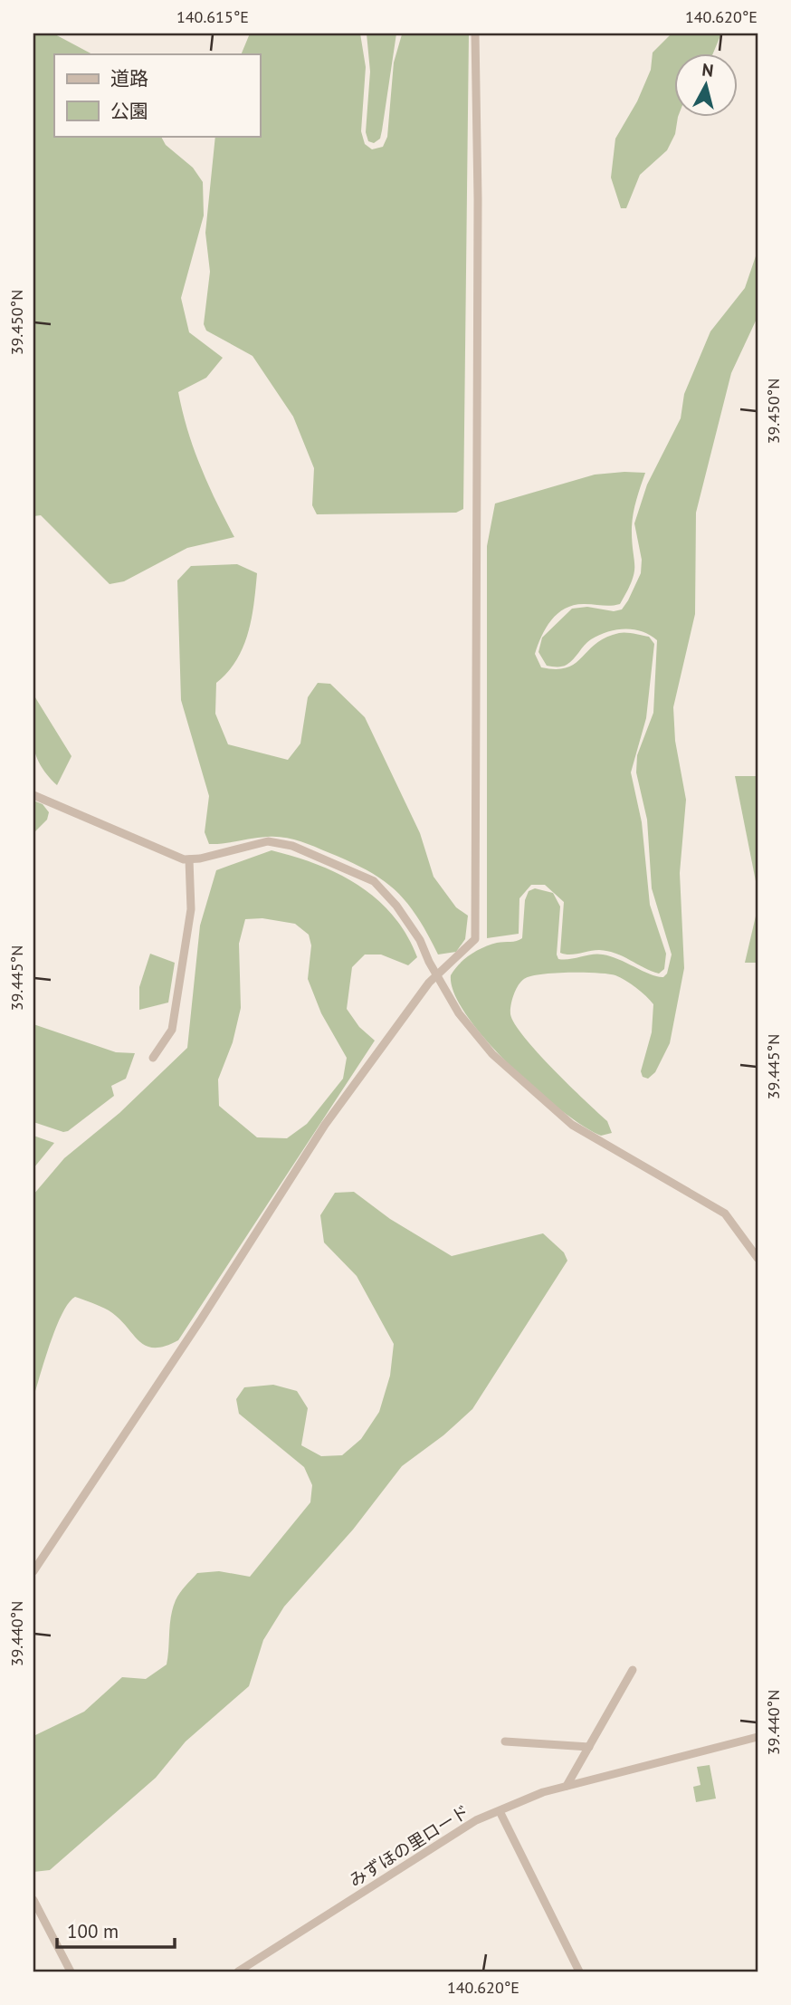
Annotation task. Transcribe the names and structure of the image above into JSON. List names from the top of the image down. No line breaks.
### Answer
{"streets":{"street":["みずほの里ロード"]},"legend":["道路","公園"],"scale_bar":"100 m","north":"top","coordinates":["140.615°E","140.620°E","39.450°N","39.445°N","39.440°N"]}
